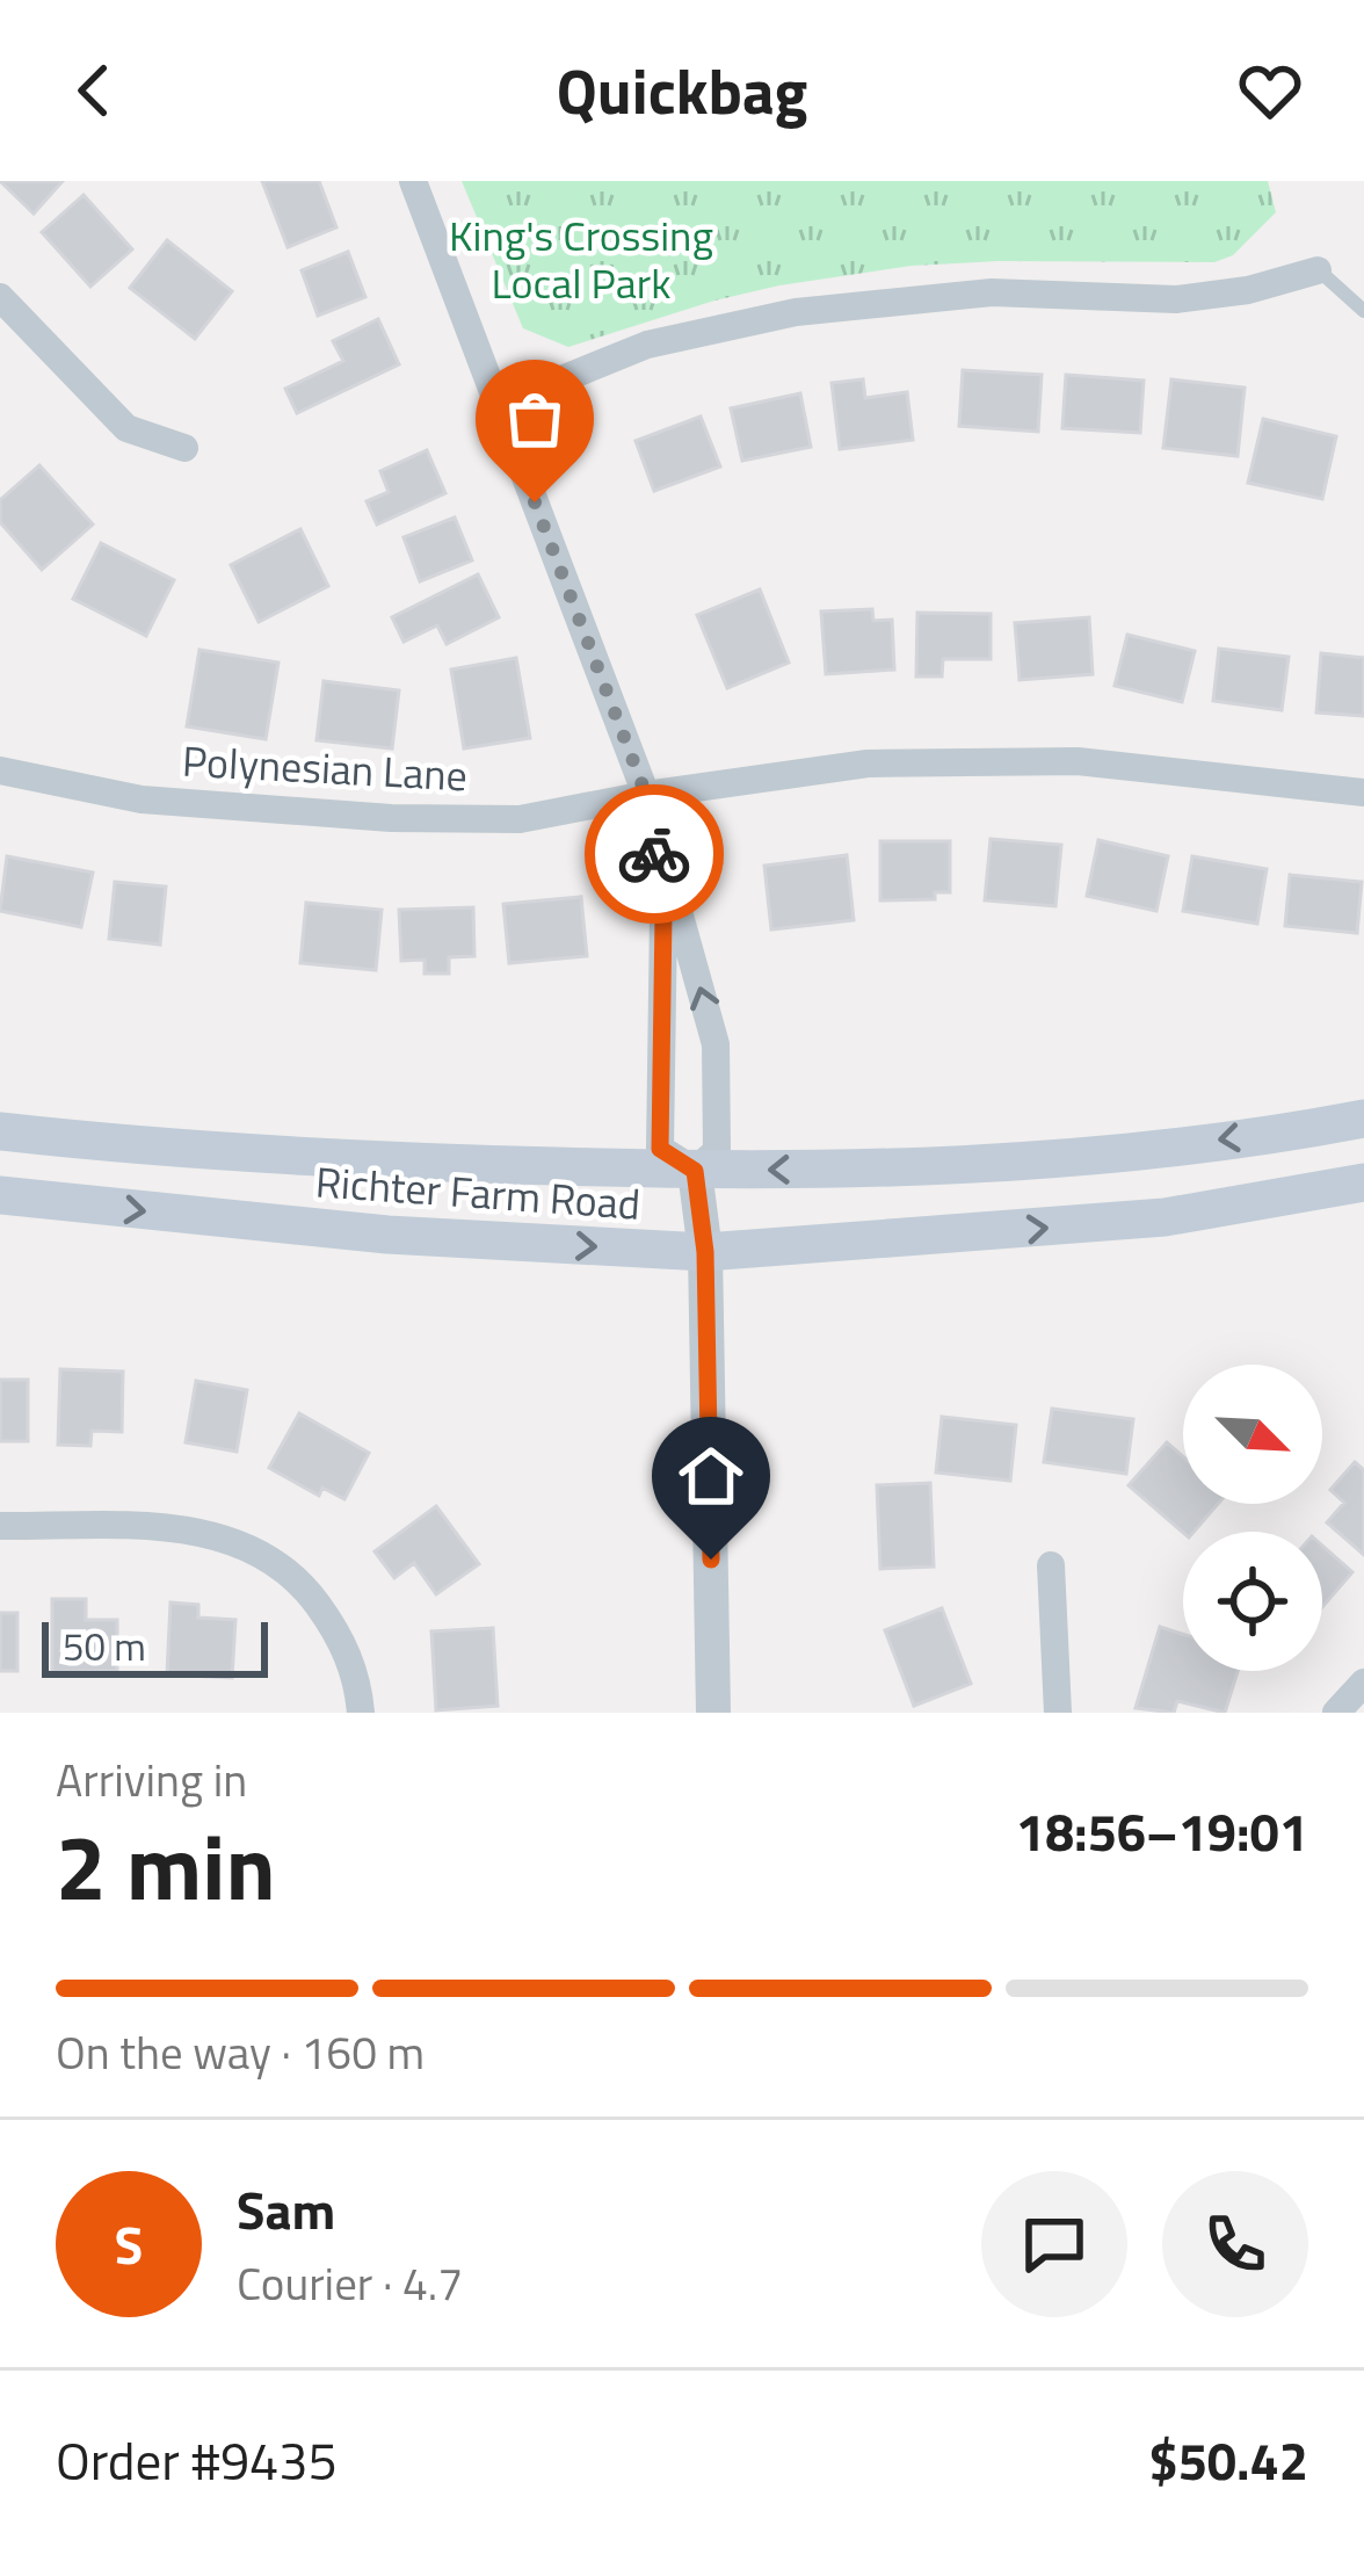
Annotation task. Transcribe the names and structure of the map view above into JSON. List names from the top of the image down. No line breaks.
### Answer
{"streets":{"main road":["Richter Farm Road"],"street":["Polynesian Lane"]},"parks":["King's Crossing Local Park"],"scale_bar":"50 m","north":"bottom right","page":{"header":"Quickbag","scale":"50 m","heading":["2 min","Arriving in","18:56–19:01"],"panel":["Sam","Courier · 4.7","Order #9435","$50.42"],"bar":"On the way · 160 m","round":"S"}}
